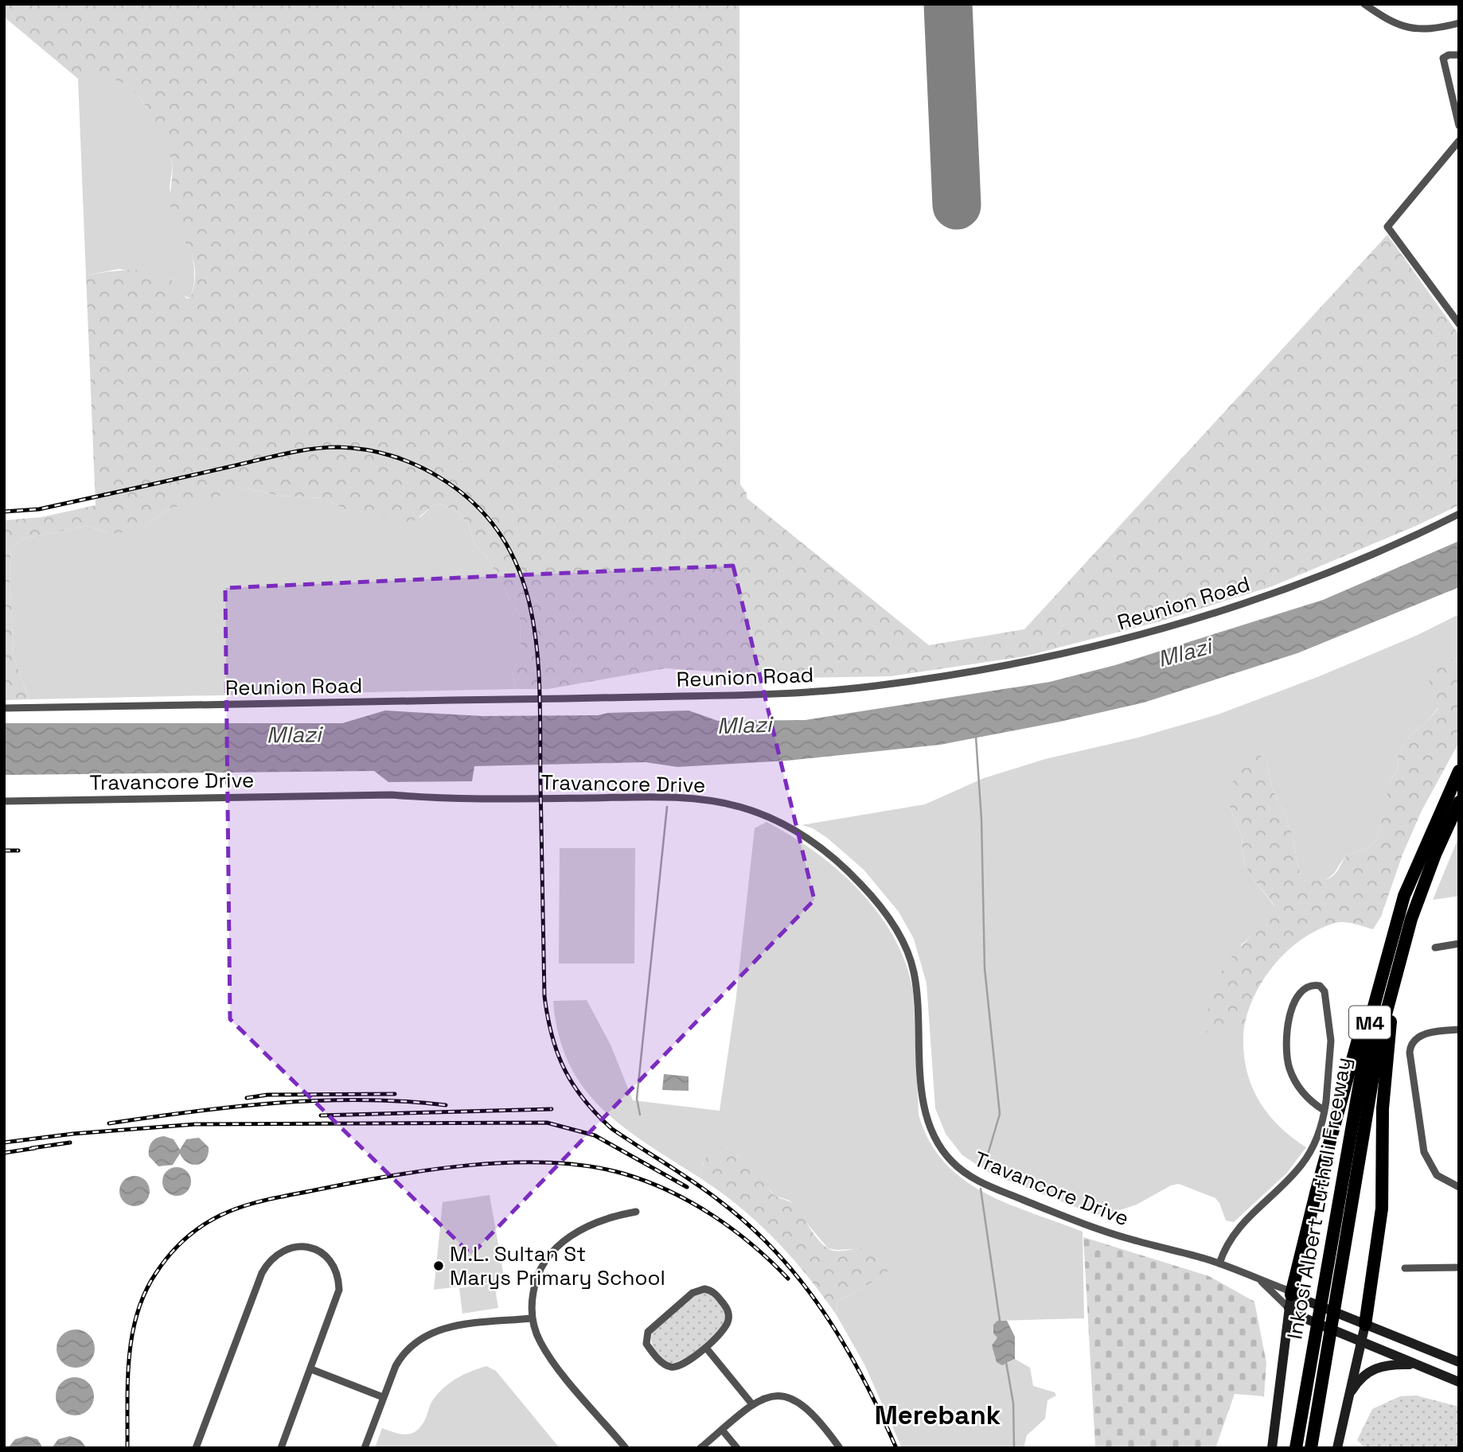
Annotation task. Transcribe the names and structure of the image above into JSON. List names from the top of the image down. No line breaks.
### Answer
{"streets":{"highway":["M4","Inkosi Albert Luthuli Freeway"],"street":["Reunion Road","Travancore Drive"]},"districts":["Merebank"],"water":["Mlazi"],"places":["M.L. Sultan St Marys Primary School"]}
